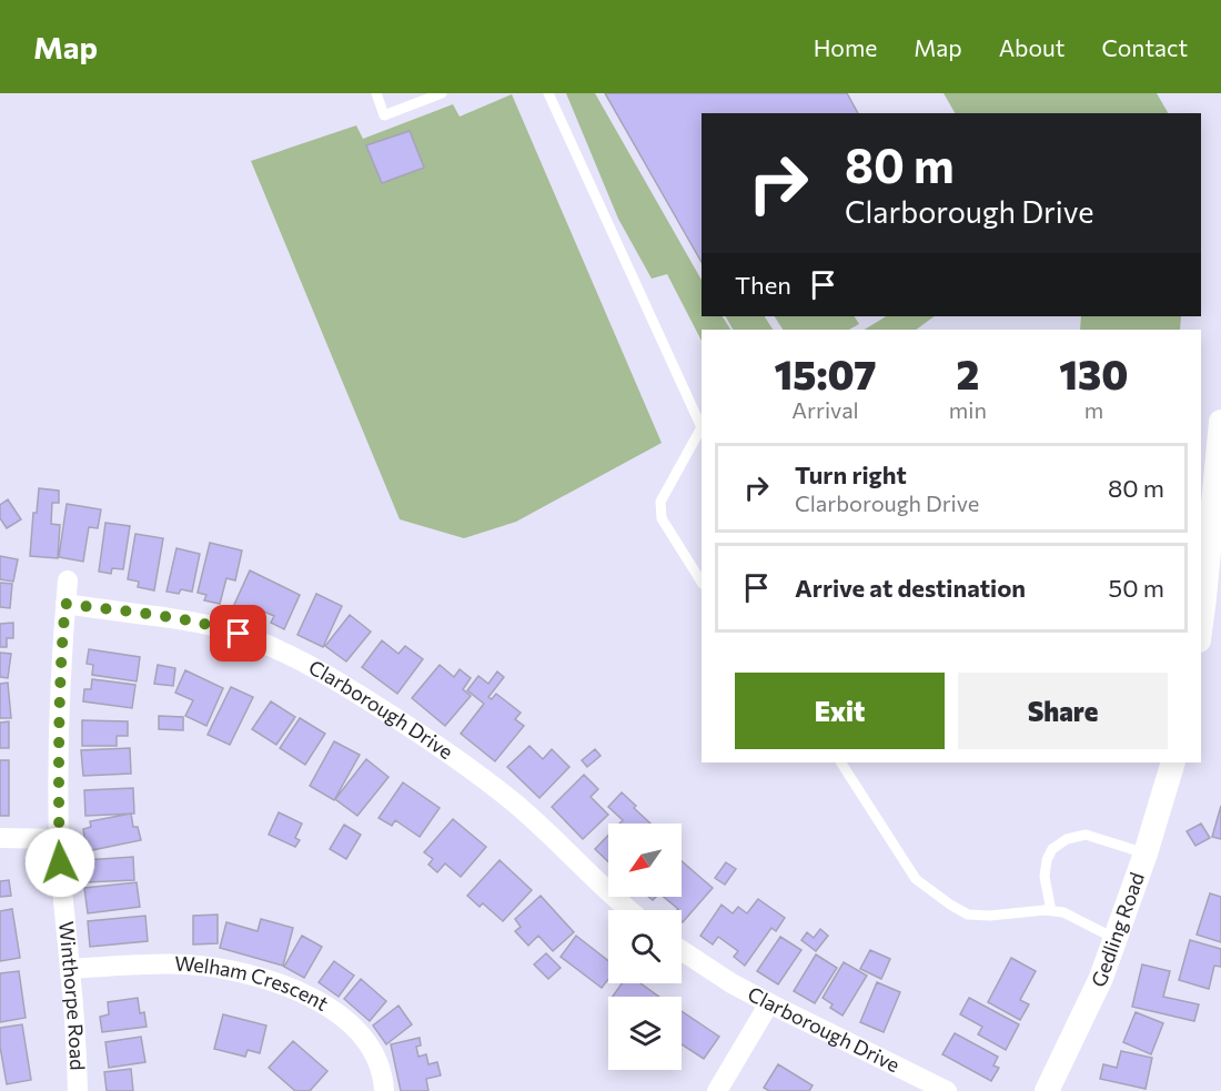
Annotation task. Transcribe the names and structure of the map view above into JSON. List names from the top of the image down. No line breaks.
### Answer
{"streets":{"street":["Clarborough Drive","Gedling Road","Welham Crescent","Winthorpe Road"]},"crossings":[["Clarborough Drive","Winthorpe Road"],["Welham Crescent","Winthorpe Road"]],"north":"bottom left","page":{"header":"Map","nav":["Home","Map","About","Contact"],"turn":["80 m","Clarborough Drive"],"then":"Then","eta":["15:07","Arrival","2","min","130","m"],"list":[{"name":"Turn right","note":"Clarborough Drive","value":"80 m"},{"name":"Arrive at destination","value":"50 m"}],"buttons":["Exit","Share"]}}
